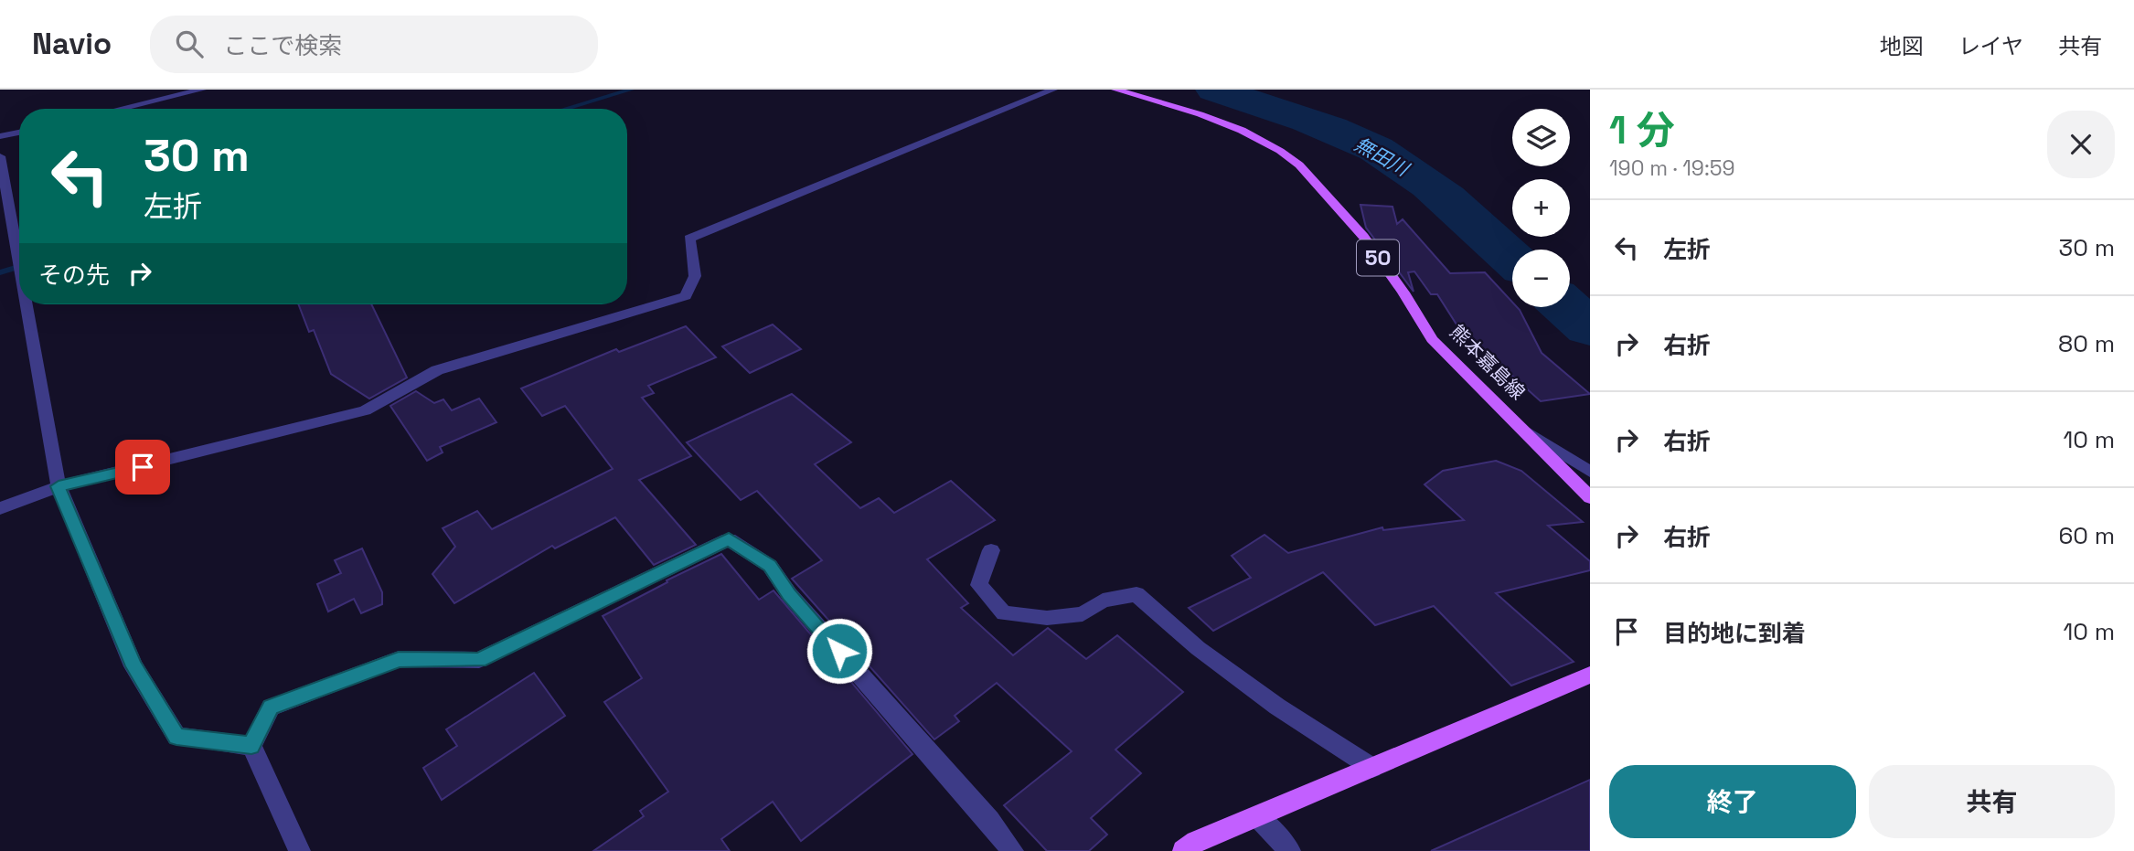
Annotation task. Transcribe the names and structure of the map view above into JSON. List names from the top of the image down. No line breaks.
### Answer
{"streets":{"main road":["50","熊本嘉島線"]},"water":["無田川"],"page":{"header":"Navio","search":"ここで検索","nav":["地図","レイヤ","共有"],"heading":["1 分","190 m · 19:59"],"map_buttons":["+","−"],"turn":["30 m","左折"],"list":[{"name":"左折","value":"30 m"},{"name":"右折","value":"80 m"},{"name":"右折","value":"10 m"},{"name":"右折","value":"60 m"},{"name":"目的地に到着","value":"10 m"}],"then":"その先","buttons":["終了","共有"]}}
